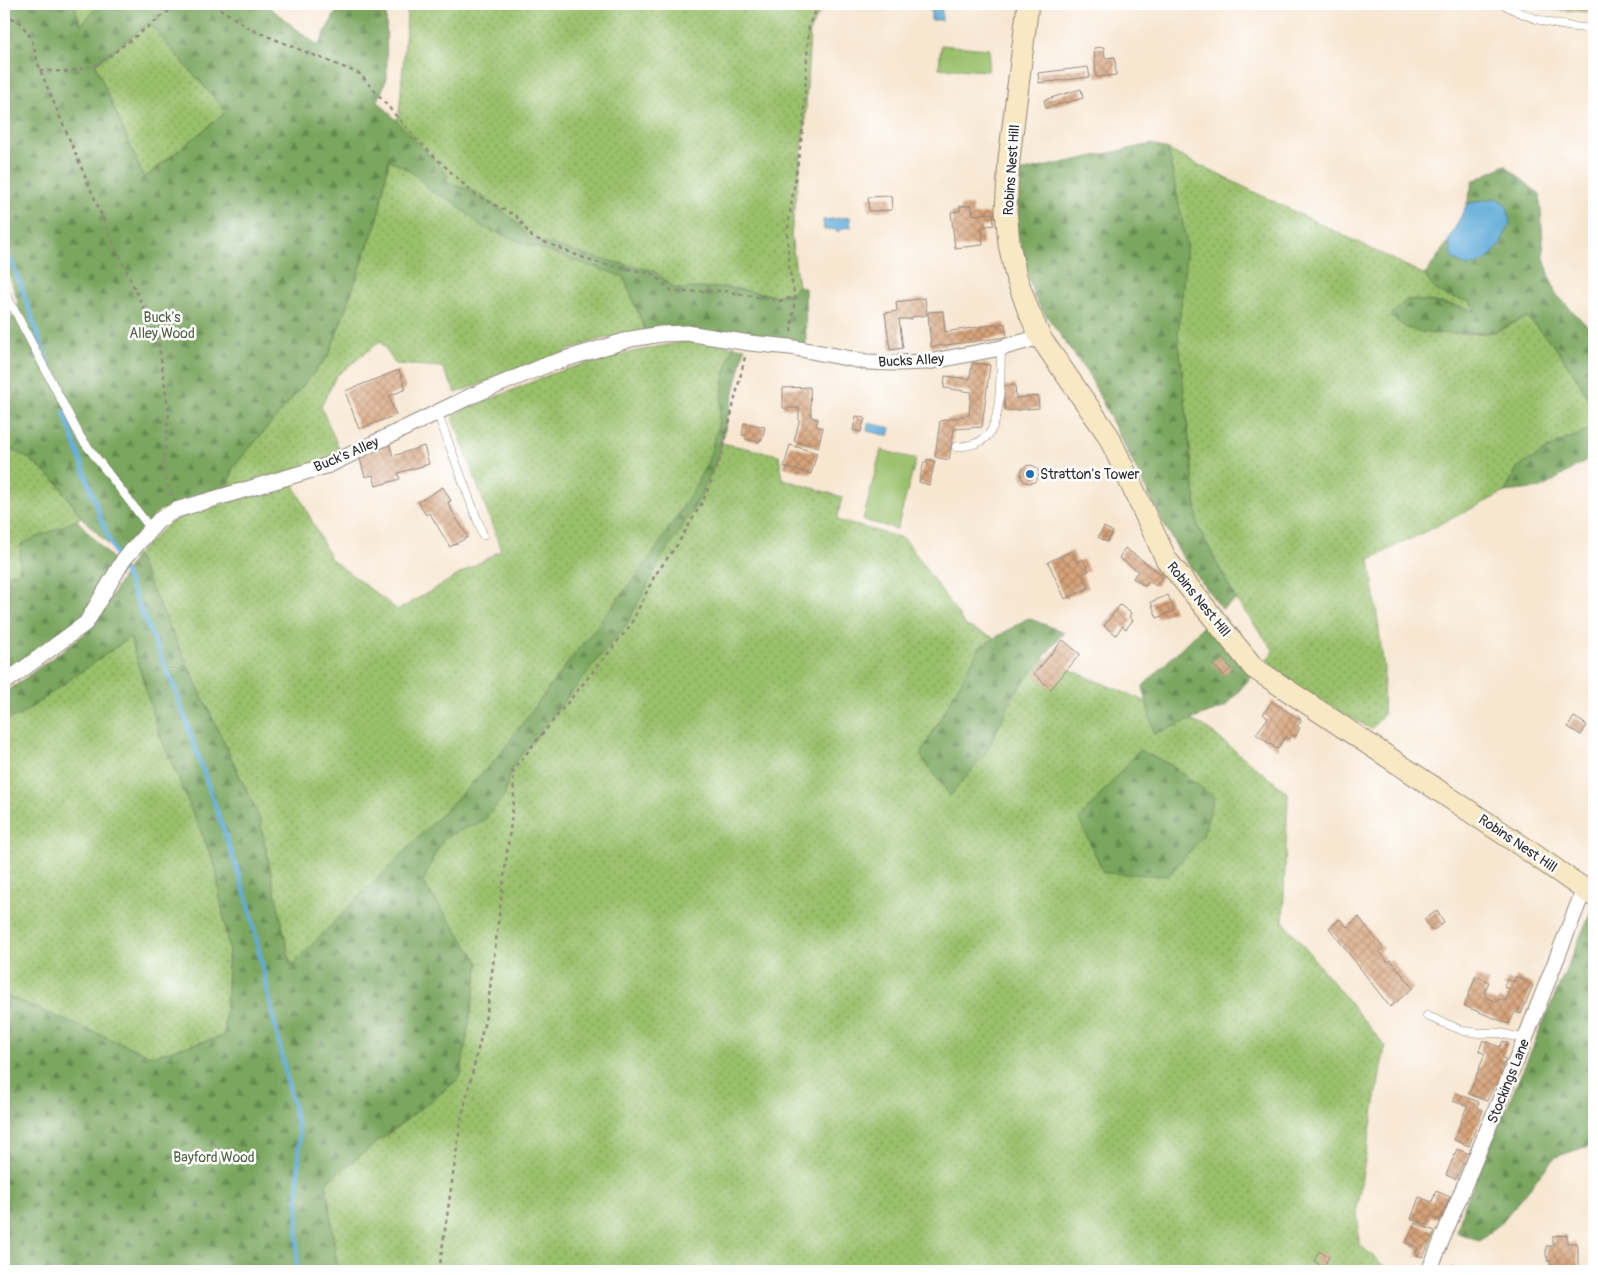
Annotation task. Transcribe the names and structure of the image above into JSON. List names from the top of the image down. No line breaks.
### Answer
{"streets":{"street":["Robins Nest Hill","Bucks Alley","Buck's Alley","Stockings Lane"]},"crossings":[["Robins Nest Hill","Bucks Alley"],["Robins Nest Hill","Stockings Lane"],["Bucks Alley","Buck's Alley"]],"parks":["Buck's Alley Wood","Bayford Wood"],"places":["Stratton's Tower"]}
